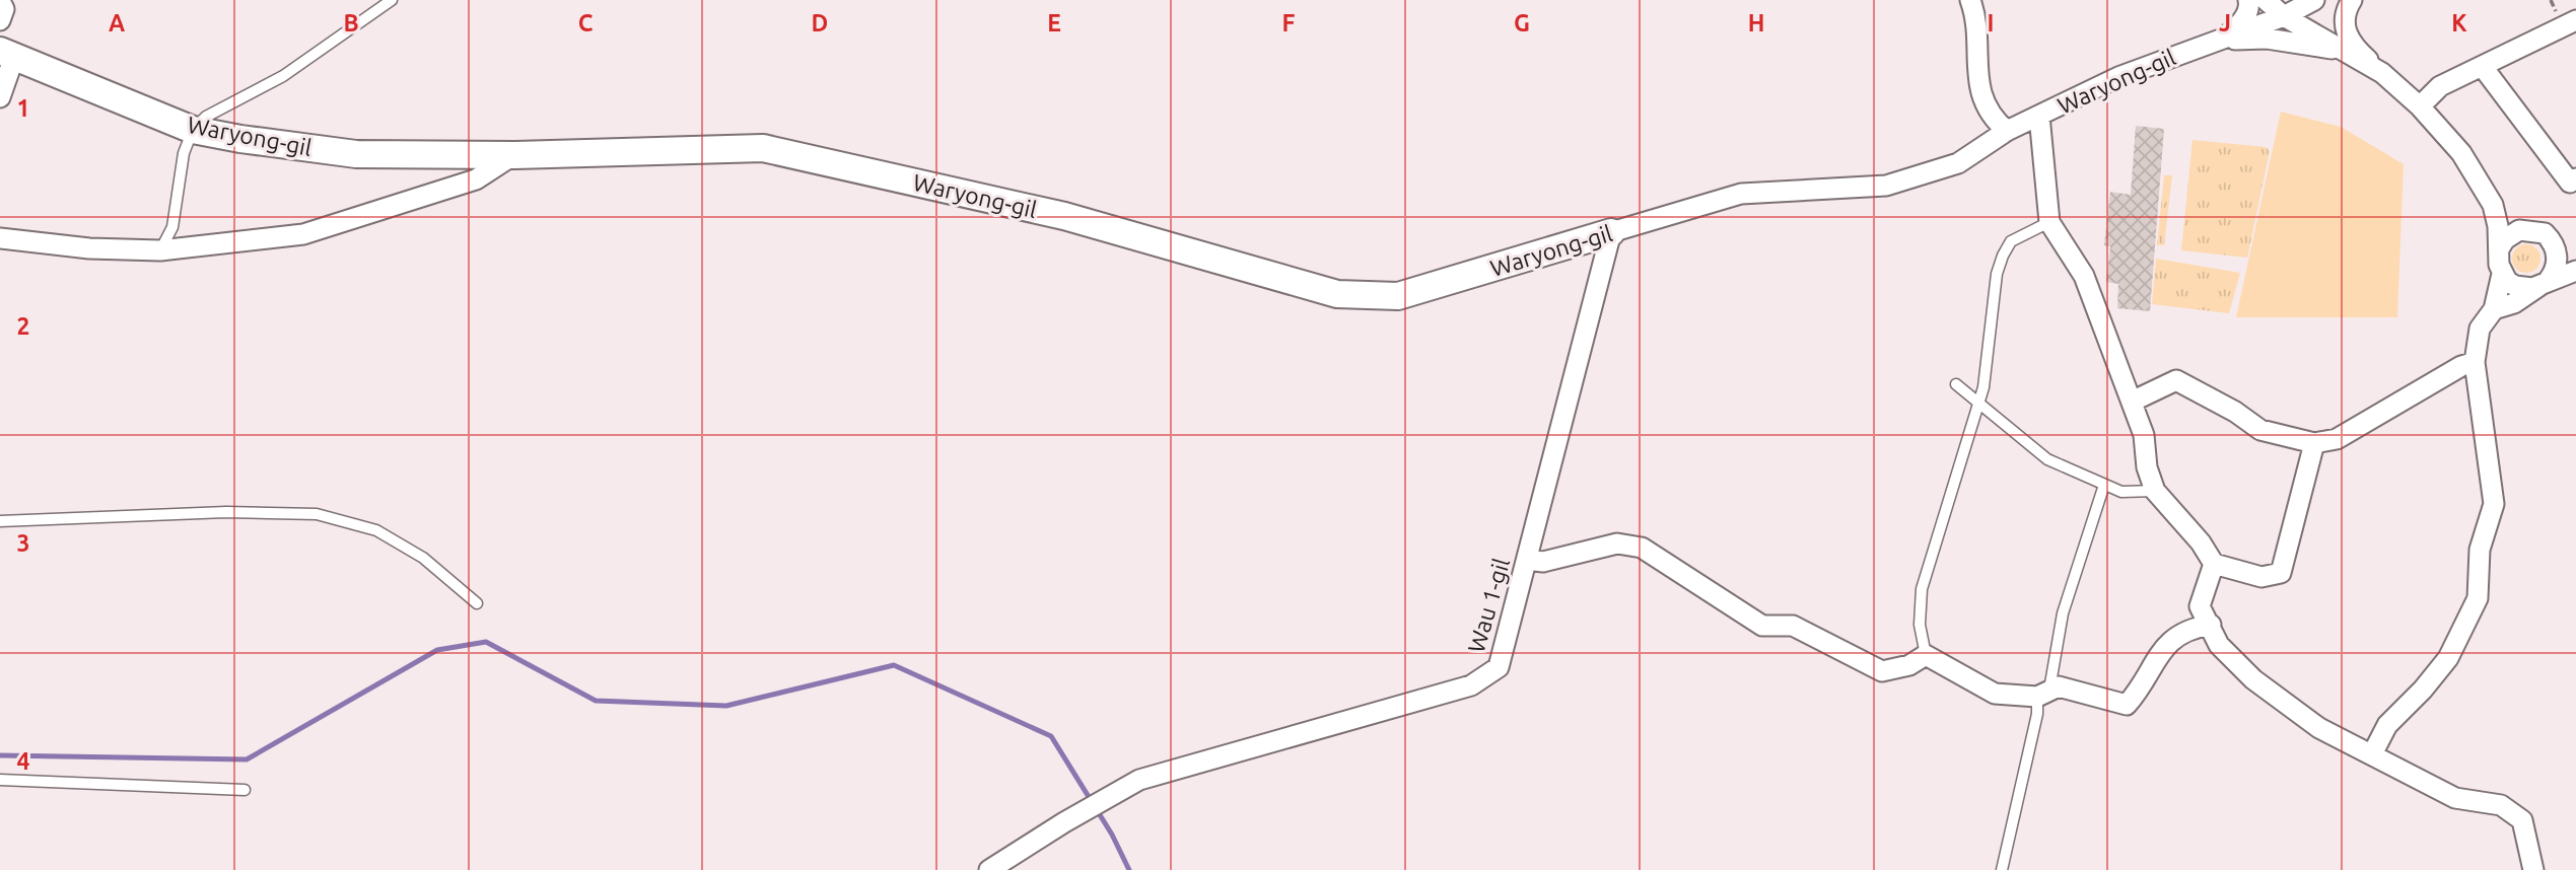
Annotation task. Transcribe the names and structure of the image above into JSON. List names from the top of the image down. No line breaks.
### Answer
{"streets":{"street":["Waryong-gil","Wau 1-gil"]},"crossings":[["Waryong-gil","Wau 1-gil"]],"grid":{"columns":["A","B","C","D","E","F","G","H","I","J","K"],"rows":["1","2","3","4"]}}
